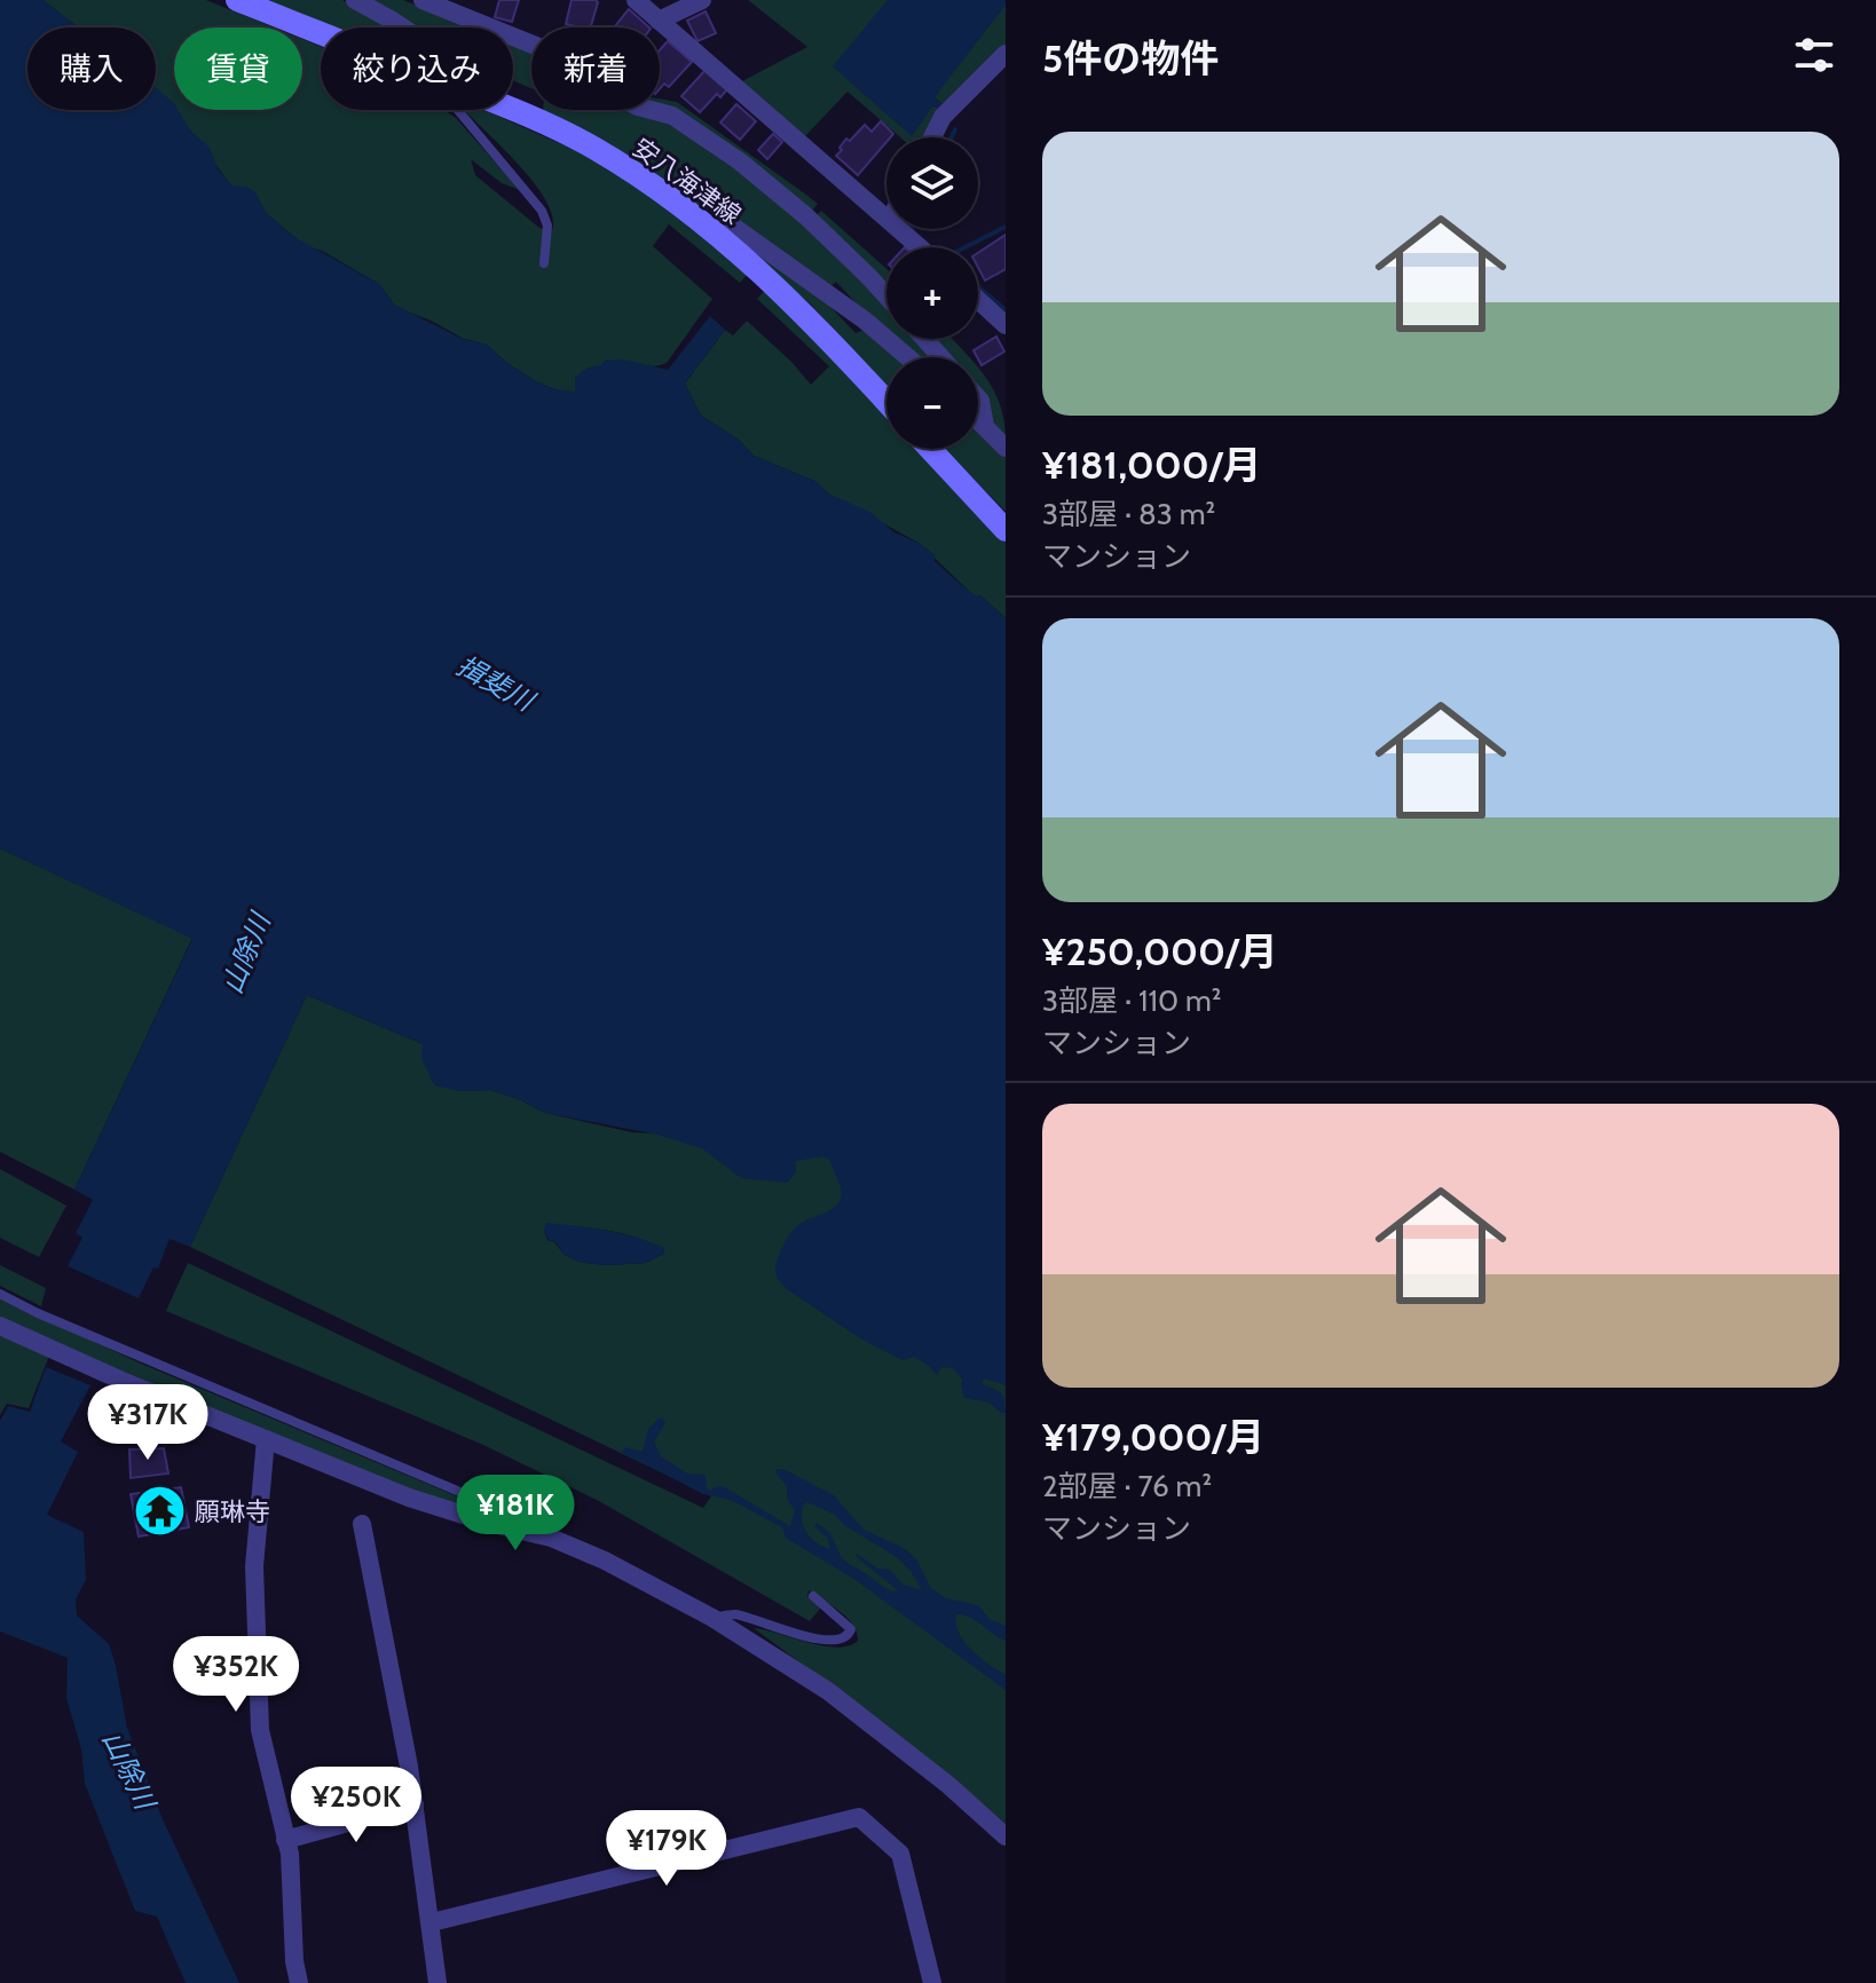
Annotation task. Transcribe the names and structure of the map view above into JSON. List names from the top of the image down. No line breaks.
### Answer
{"streets":{"main road":["安八海津線"]},"water":["揖斐川","山除川"],"places":{"temple":["願琳寺"]},"page":{"heading":"5件の物件","chip":["購入","賃貸","絞り込み","新着"],"list":[{"name":"¥181,000/月","note":"3部屋 · 83 m² · マンション"},{"name":"¥250,000/月","note":"3部屋 · 110 m² · マンション"},{"name":"¥179,000/月","note":"2部屋 · 76 m² · マンション"}],"map_buttons":["+","−"],"price":["¥317K","¥181K","¥352K","¥250K","¥179K"]}}
